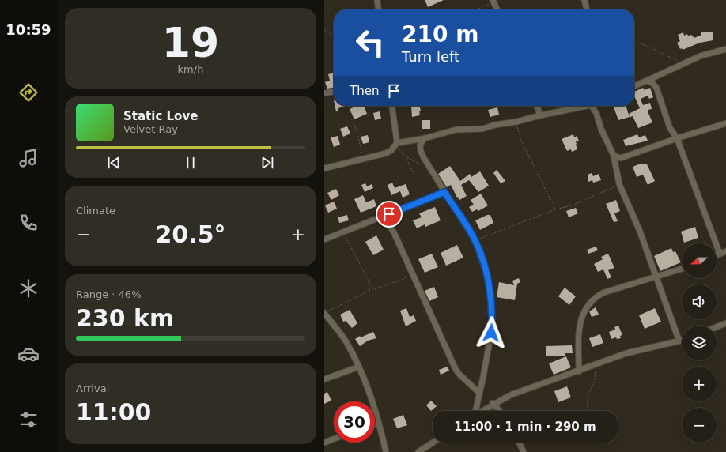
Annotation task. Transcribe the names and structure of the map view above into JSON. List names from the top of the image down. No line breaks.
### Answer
{"north":"left","page":{"tabs":"10:59","tile":[["19","km/h"],"Climate",["Range · 46%","230 km"],["Arrival","11:00"]],"turn":["210 m","Turn left"],"then":"Then","song":["Static Love","Velvet Ray"],"heat":["−","20.5°","+"],"map_buttons":["+","−"],"limit":"30","trip":"11:00 · 1 min · 290 m"}}
